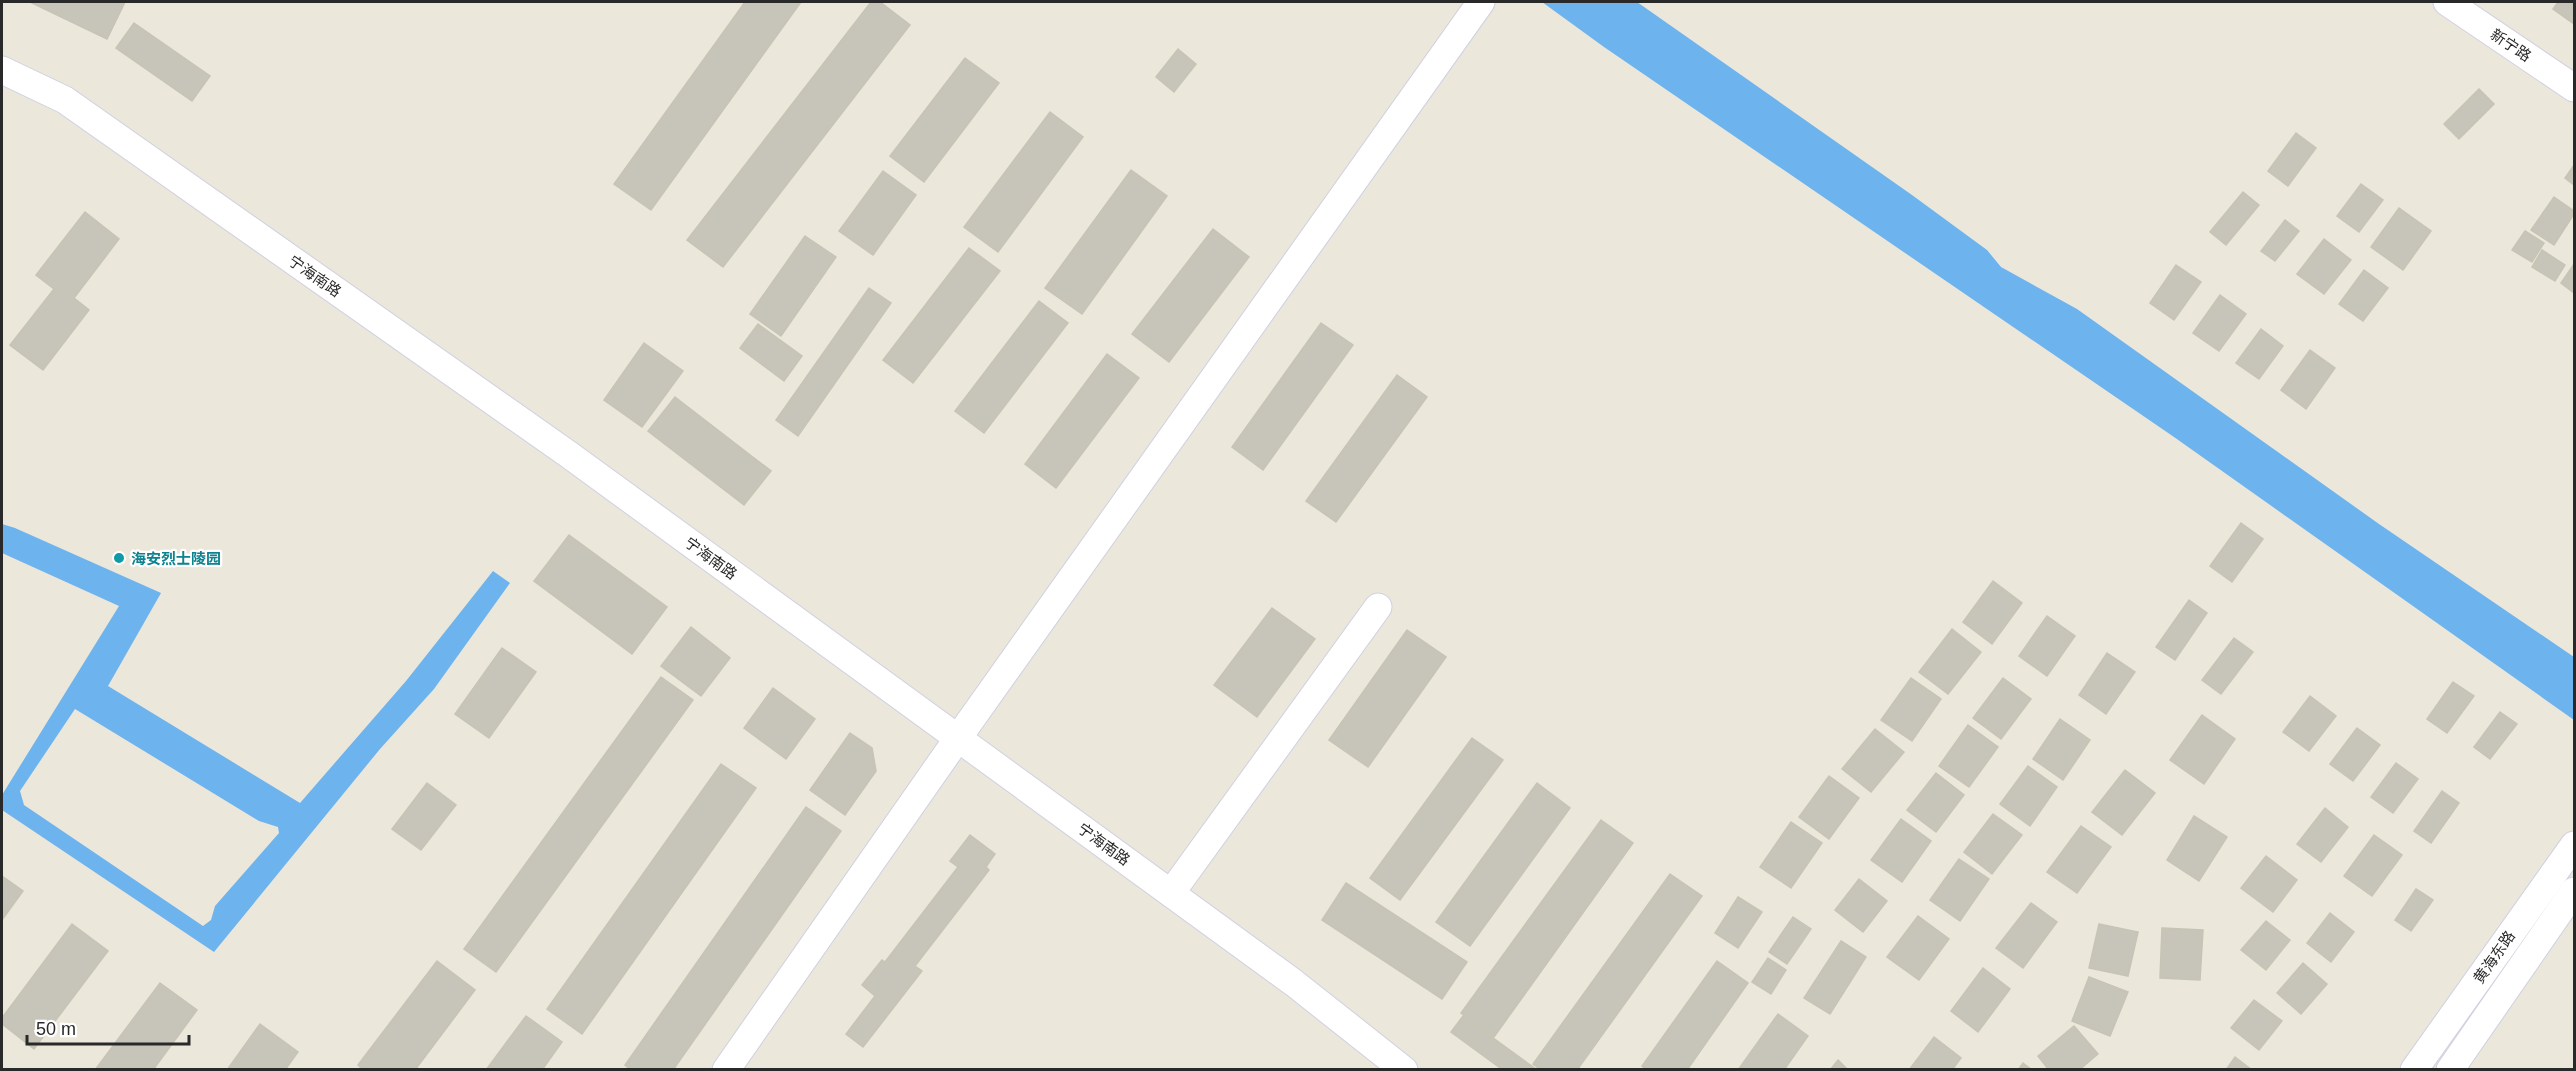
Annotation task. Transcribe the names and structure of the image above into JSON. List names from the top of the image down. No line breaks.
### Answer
{"streets":{"street":["新宁路","宁海南路","黄海东路"]},"places":["海安烈士陵园"],"scale_bar":"50 m"}
